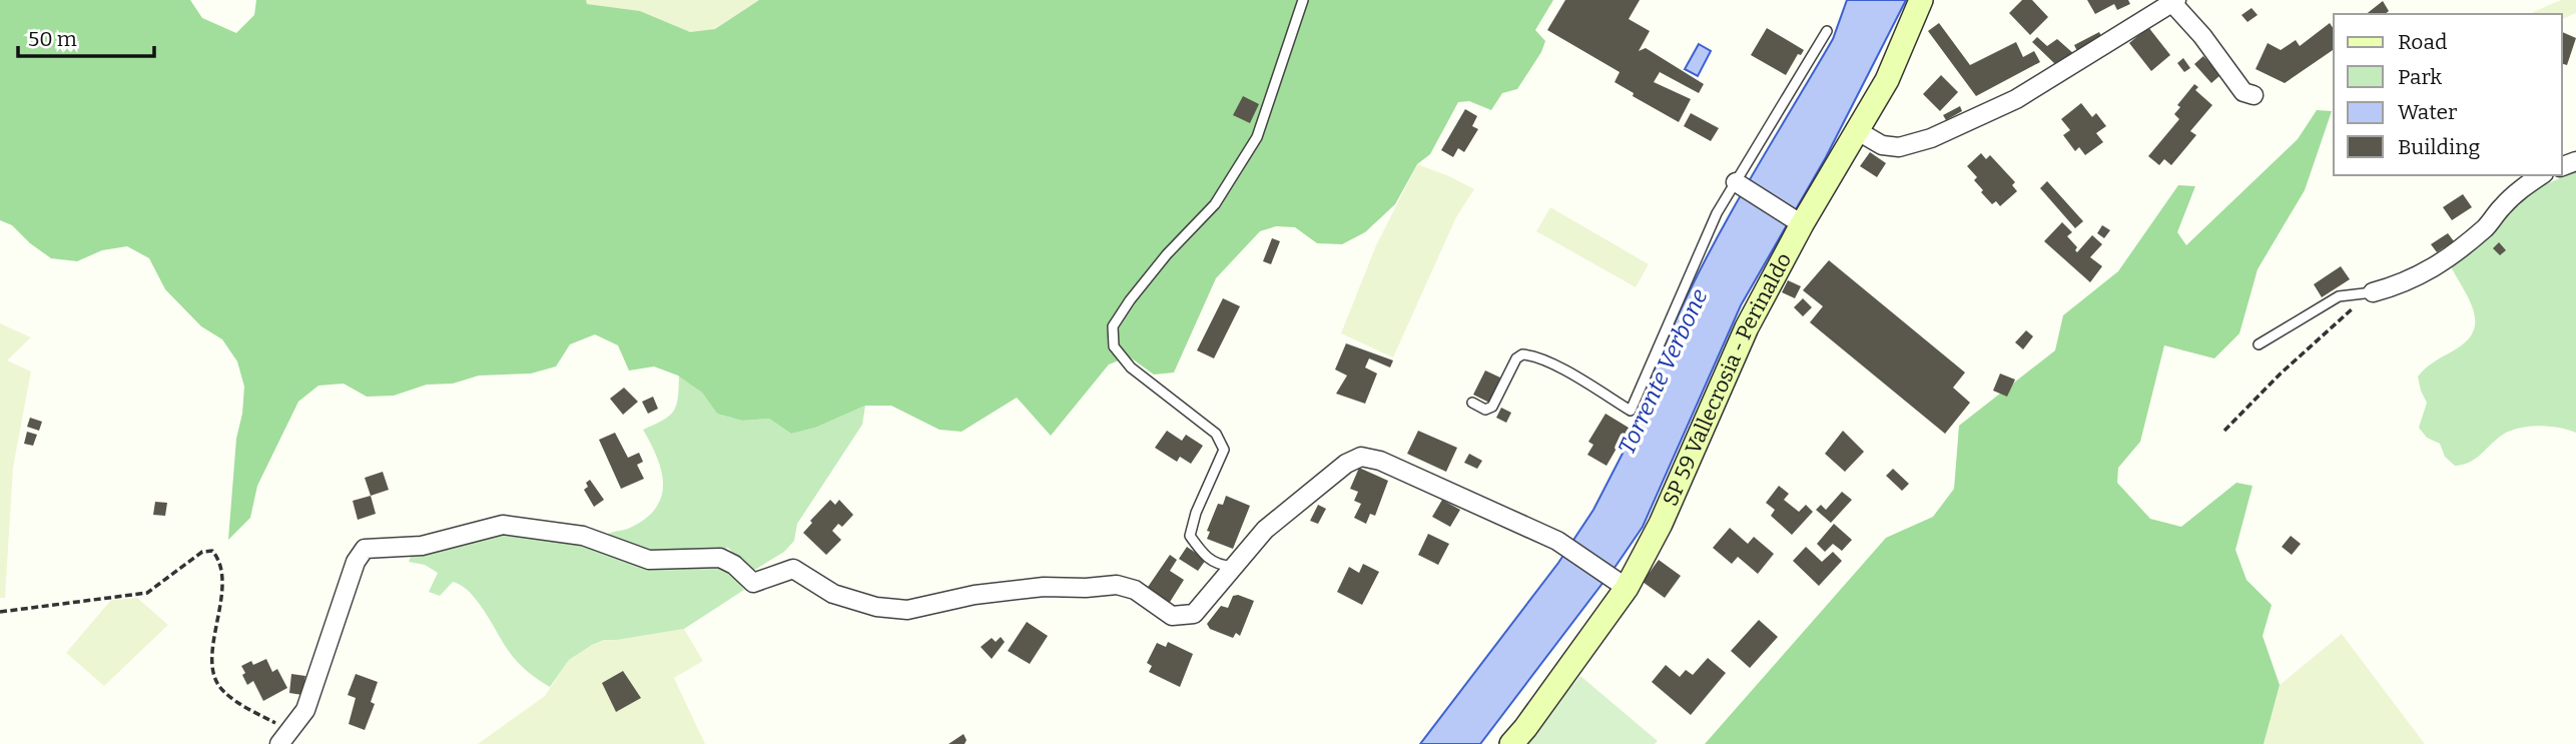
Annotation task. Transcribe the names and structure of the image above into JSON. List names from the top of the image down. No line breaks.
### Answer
{"streets":{"main road":["SP 59 Vallecrosia - Perinaldo"]},"water":["Torrente Verbone"],"legend":["Road","Park","Water","Building"],"scale_bar":"50 m"}
